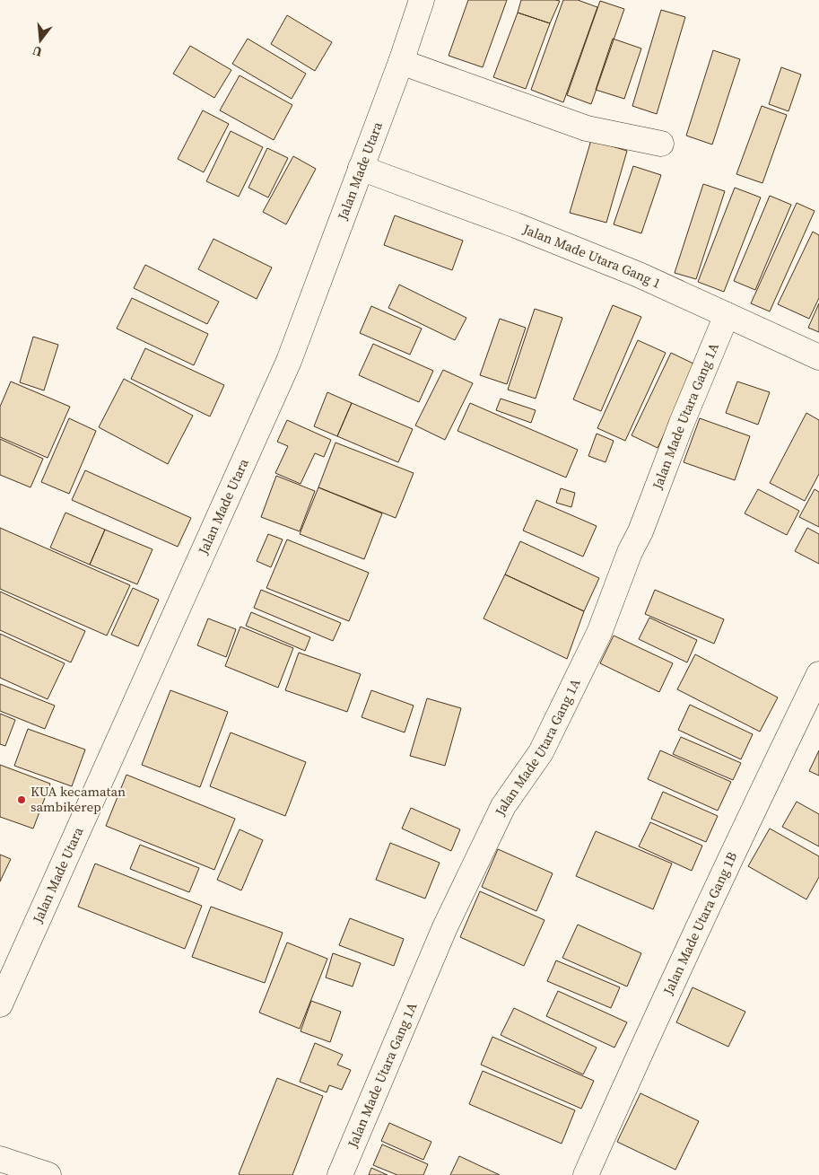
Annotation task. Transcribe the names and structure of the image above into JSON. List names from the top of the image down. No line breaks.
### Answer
{"streets":{"street":["Jalan Made Utara","Jalan Made Utara Gang 1","Jalan Made Utara Gang 1A","Jalan Made Utara Gang 1B"]},"crossings":[["Jalan Made Utara","Jalan Made Utara Gang 1"],["Jalan Made Utara Gang 1","Jalan Made Utara Gang 1A"]],"places":["KUA kecamatan sambikerep"],"north":"bottom"}
